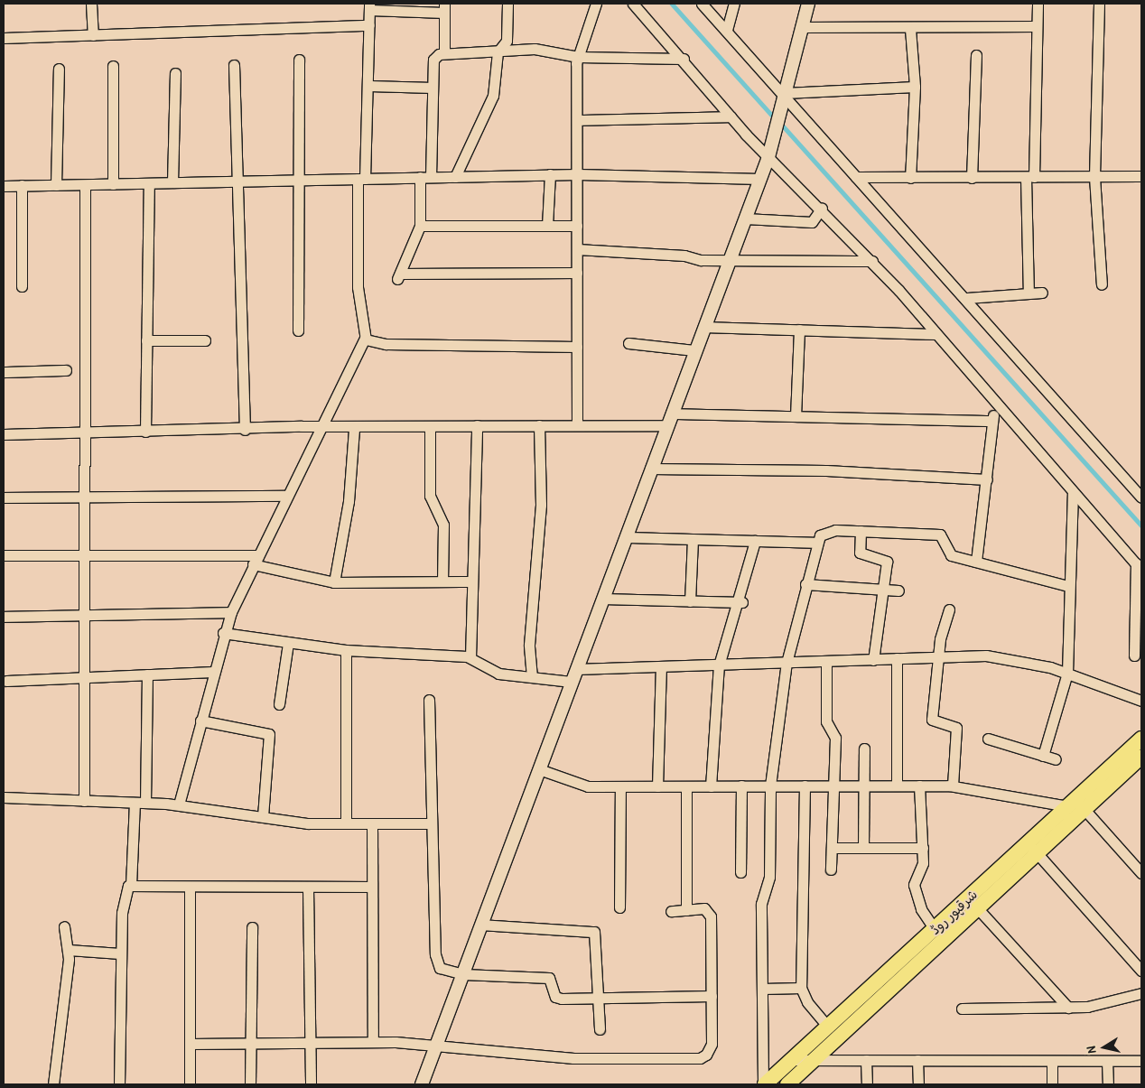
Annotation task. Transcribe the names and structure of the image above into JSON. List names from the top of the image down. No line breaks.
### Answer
{"streets":{"main road":["شرقپور روڈ"]},"north":"left"}
